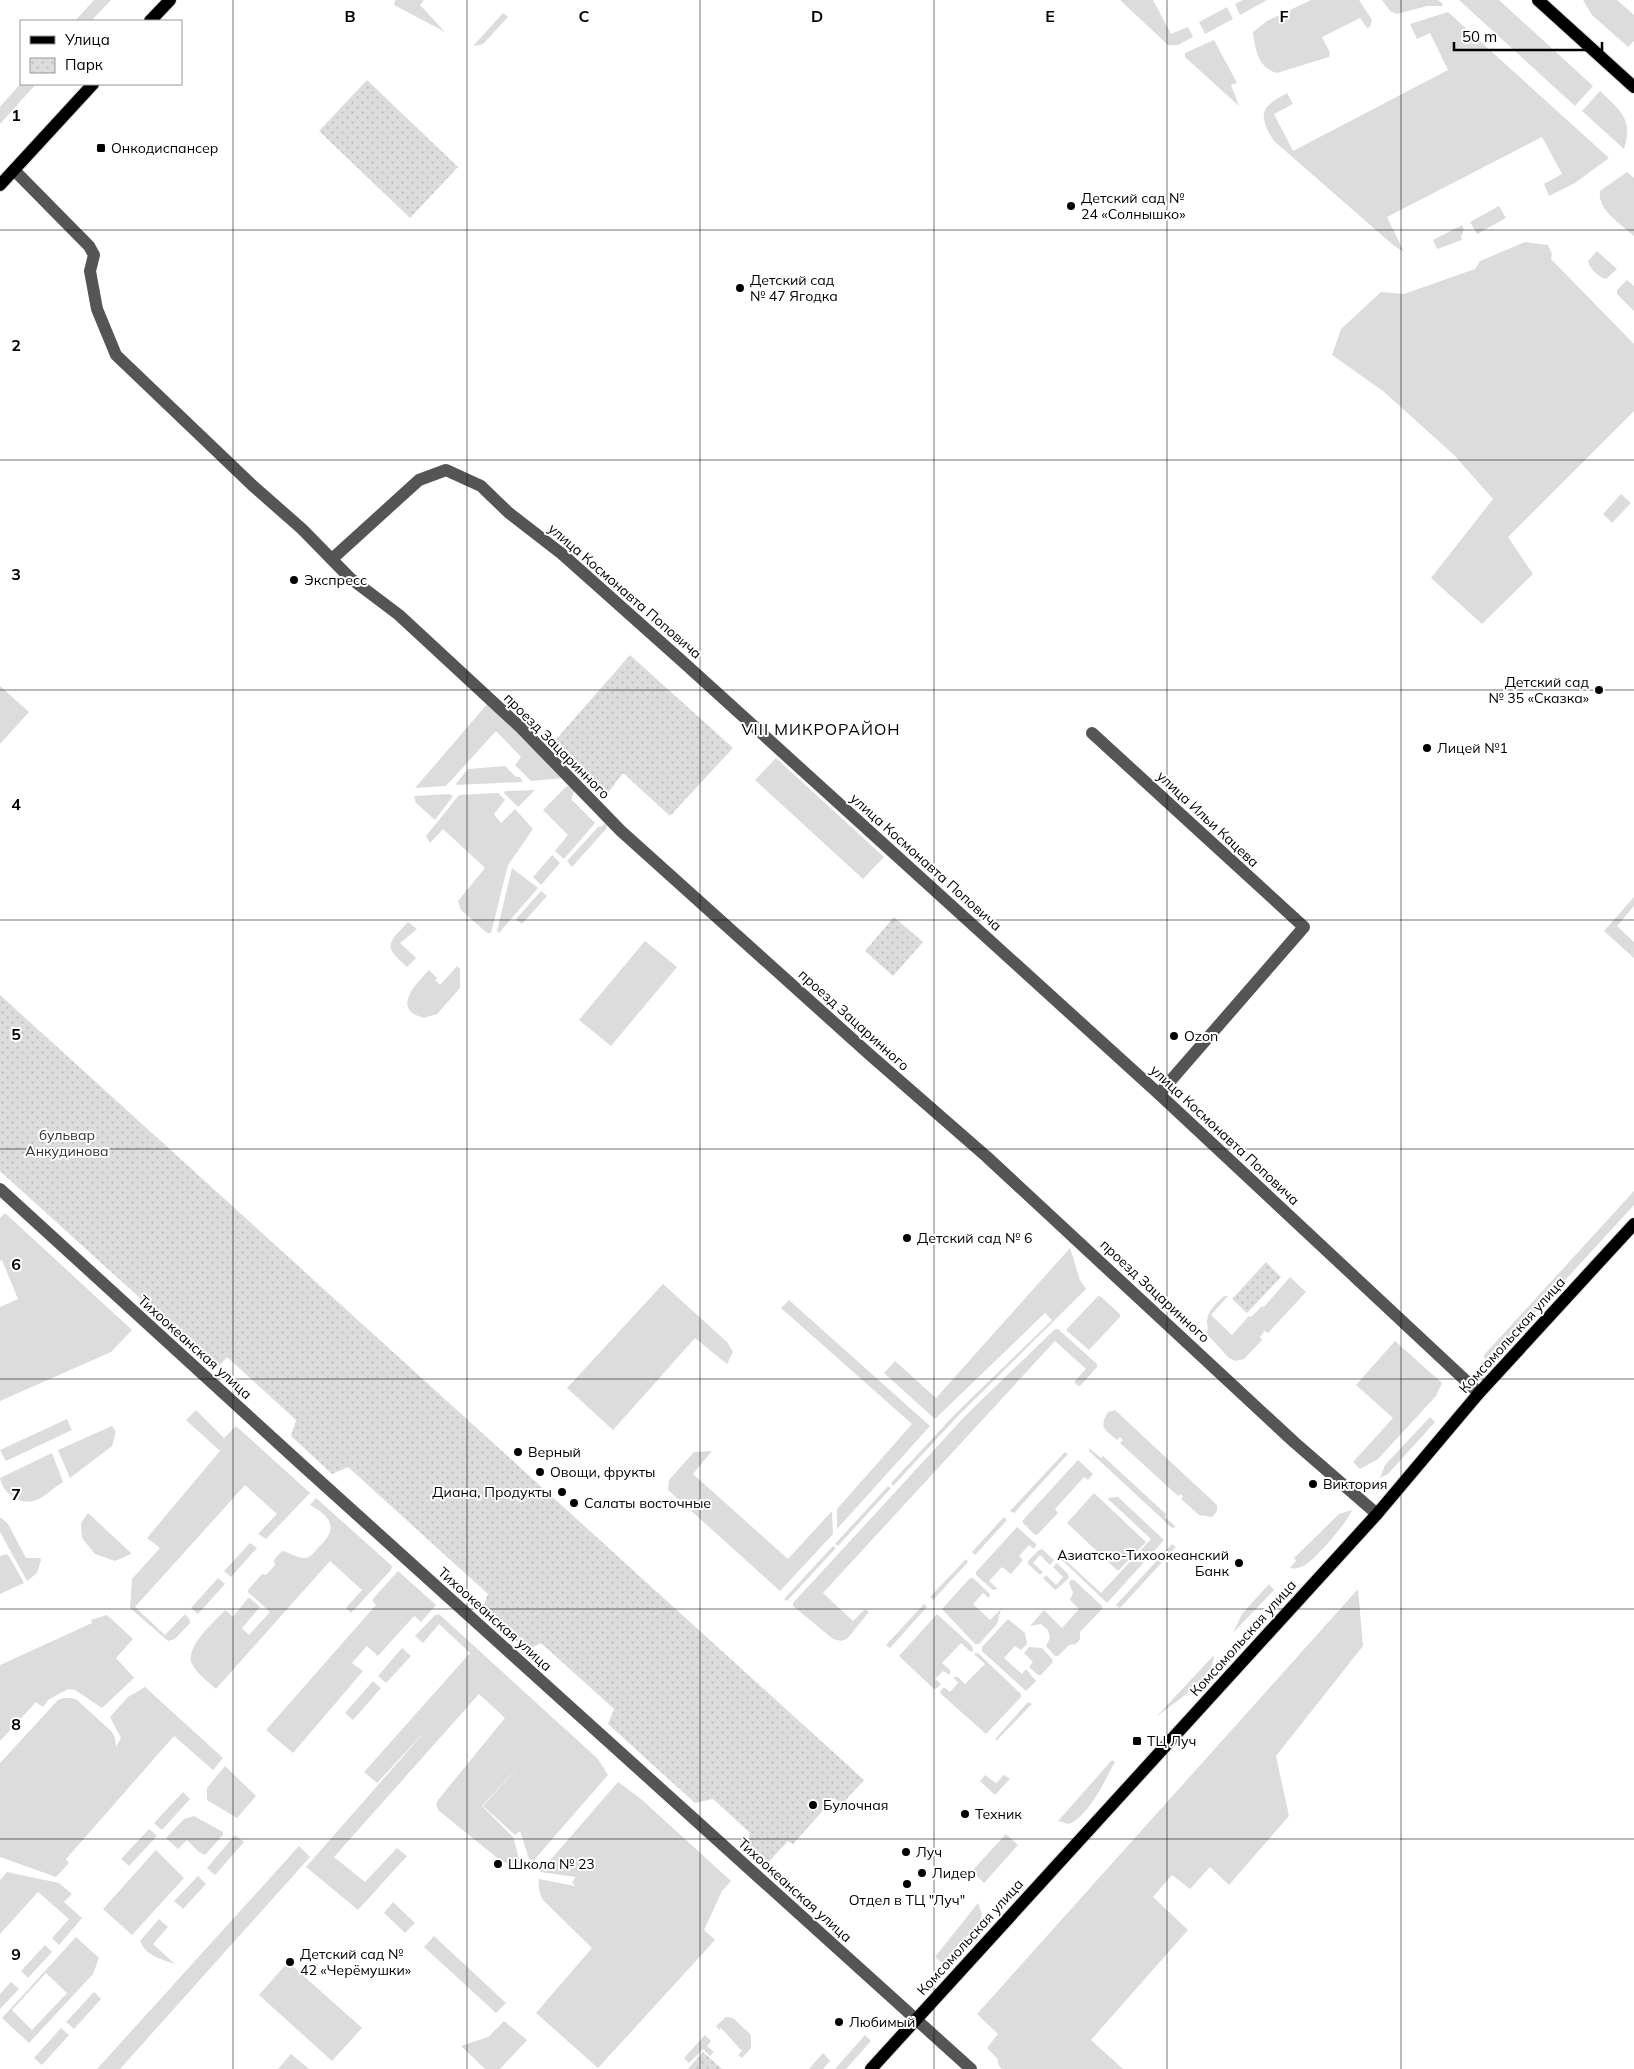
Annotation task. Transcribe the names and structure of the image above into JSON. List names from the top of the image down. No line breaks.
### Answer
{"streets":{"main road":["Комсомольская улица"],"street":["улица Космонавта Поповича","проезд Зацаринного","улица Ильи Кацева","Тихоокеанская улица"]},"crossings":[["улица Космонавта Поповича","проезд Зацаринного"],["улица Космонавта Поповича","улица Ильи Кацева"],["улица Космонавта Поповича","Комсомольская улица"],["проезд Зацаринного","Комсомольская улица"],["Комсомольская улица","Тихоокеанская улица"]],"districts":["VIII МИКРОРАЙОН"],"parks":["бульвар Анкудинова"],"places":{"transit":["Онкодиспансер","ТЦ Луч"],"other":["Детский сад № 24 «Солнышко»","Детский сад № 47 Ягодка","Экспресс","Детский сад № 35 «Сказка»","Лицей №1","Ozon","Детский сад № 6","Верный","Овощи, фрукты","Виктория","Диана, Продукты","Салаты восточные","Азиатско-Тихоокеанский Банк","Булочная","Техник","Луч","Школа № 23","Лидер","Отдел в ТЦ \"Луч\"","Детский сад № 42 «Черёмушки»","Любимый"]},"legend":["Улица","Парк"],"scale_bar":"50 m","grid":{"columns":["B","C","D","E","F"],"rows":["1","2","3","4","5","6","7","8","9"]}}
